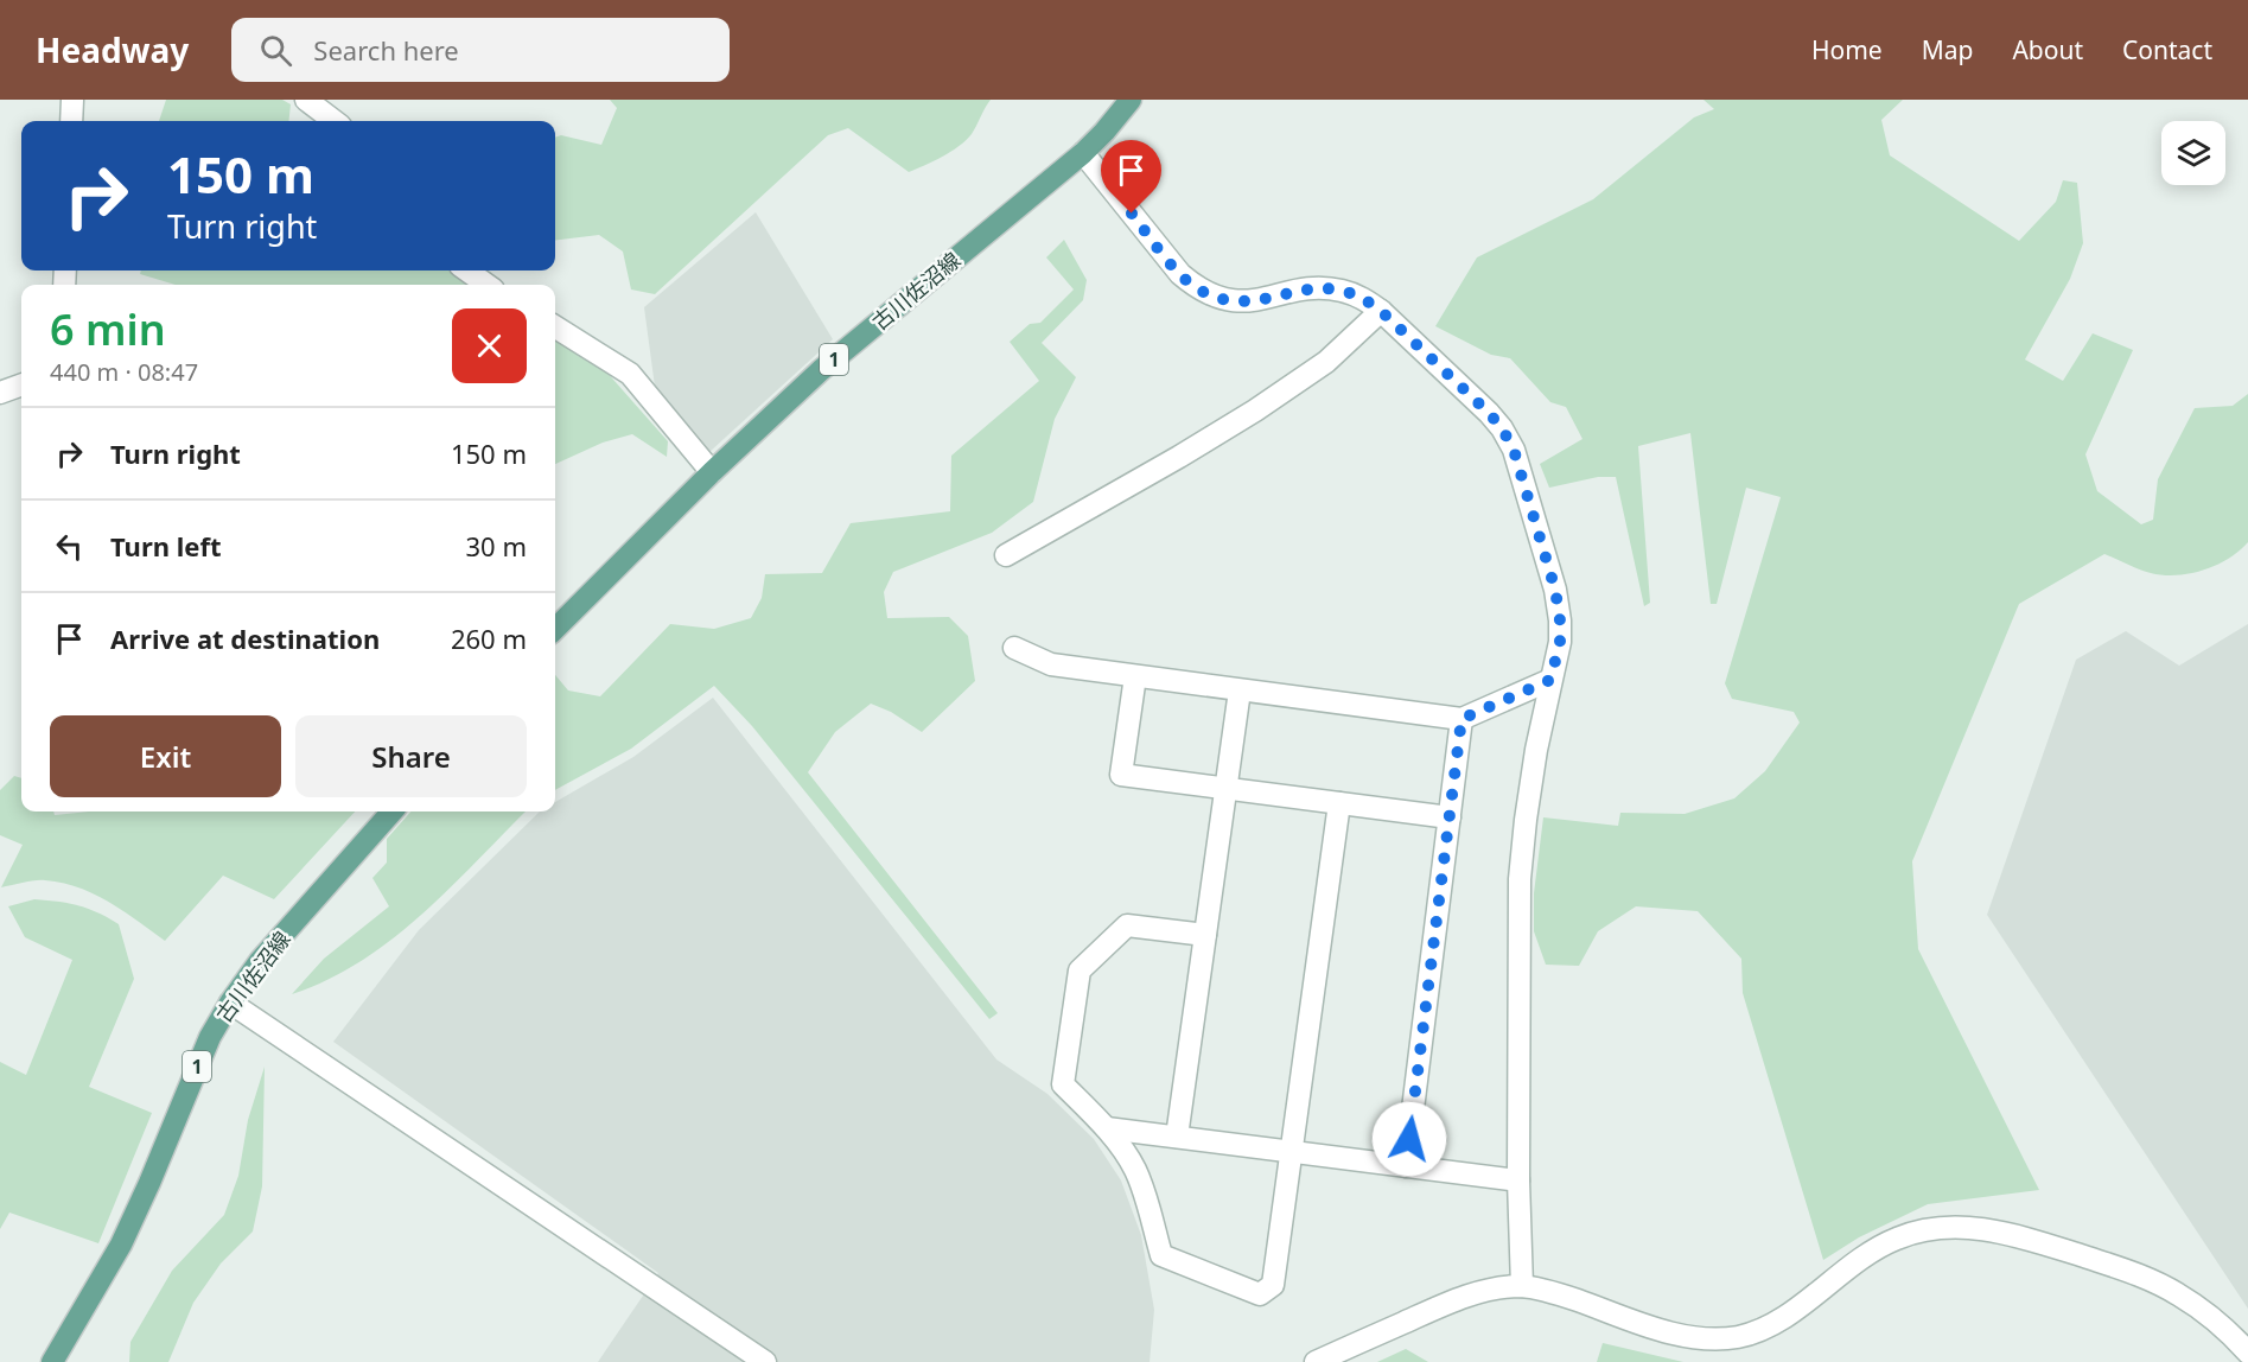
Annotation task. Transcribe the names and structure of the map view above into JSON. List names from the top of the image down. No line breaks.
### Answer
{"streets":{"main road":["古川佐沼線","1"]},"page":{"header":"Headway","search":"Search here","nav":["Home","Map","About","Contact"],"turn":["150 m","Turn right"],"heading":["6 min","440 m · 08:47"],"list":[{"name":"Turn right","value":"150 m"},{"name":"Turn left","value":"30 m"},{"name":"Arrive at destination","value":"260 m"}],"buttons":["Exit","Share"]}}
